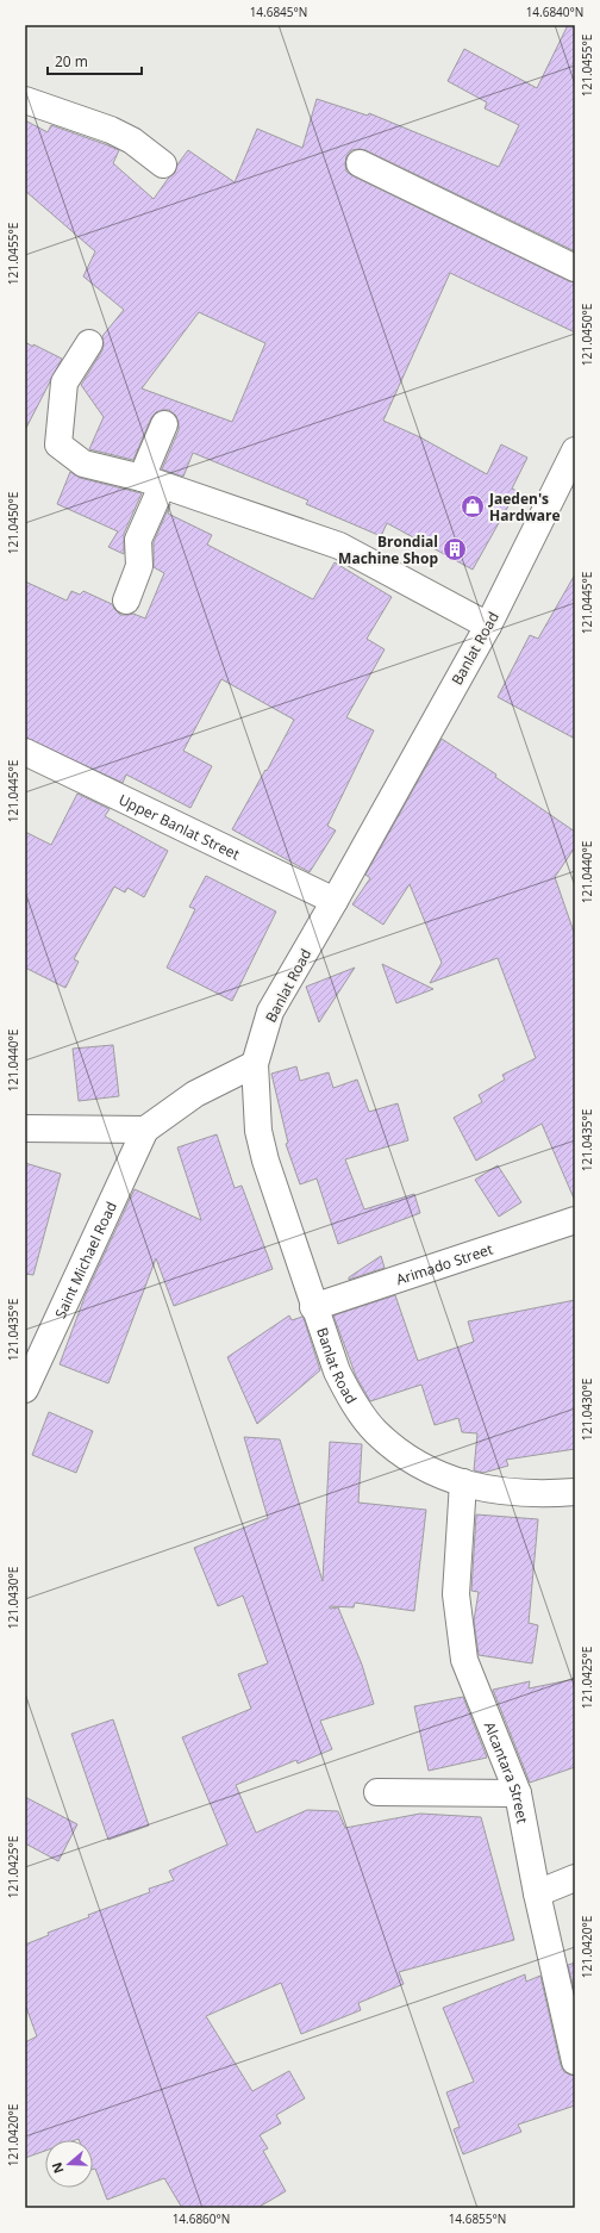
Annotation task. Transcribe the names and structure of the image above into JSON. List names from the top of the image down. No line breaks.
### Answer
{"streets":{"street":["Banlat Road","Upper Banlat Street","Saint Michael Road","Arimado Street","Alcantara Street"]},"crossings":[["Banlat Road","Upper Banlat Street"],["Banlat Road","Arimado Street"],["Banlat Road","Alcantara Street"]],"places":{"shop":["Jaeden's Hardware"],"building":["Brondial Machine Shop"]},"scale_bar":"20 m","north":"left","coordinates":["14.6845°N","14.6840°N","121.0455°E","121.0450°E","121.0445°E","121.0440°E","121.0435°E","121.0430°E","121.0425°E","121.0420°E","14.6860°N","14.6855°N"]}
